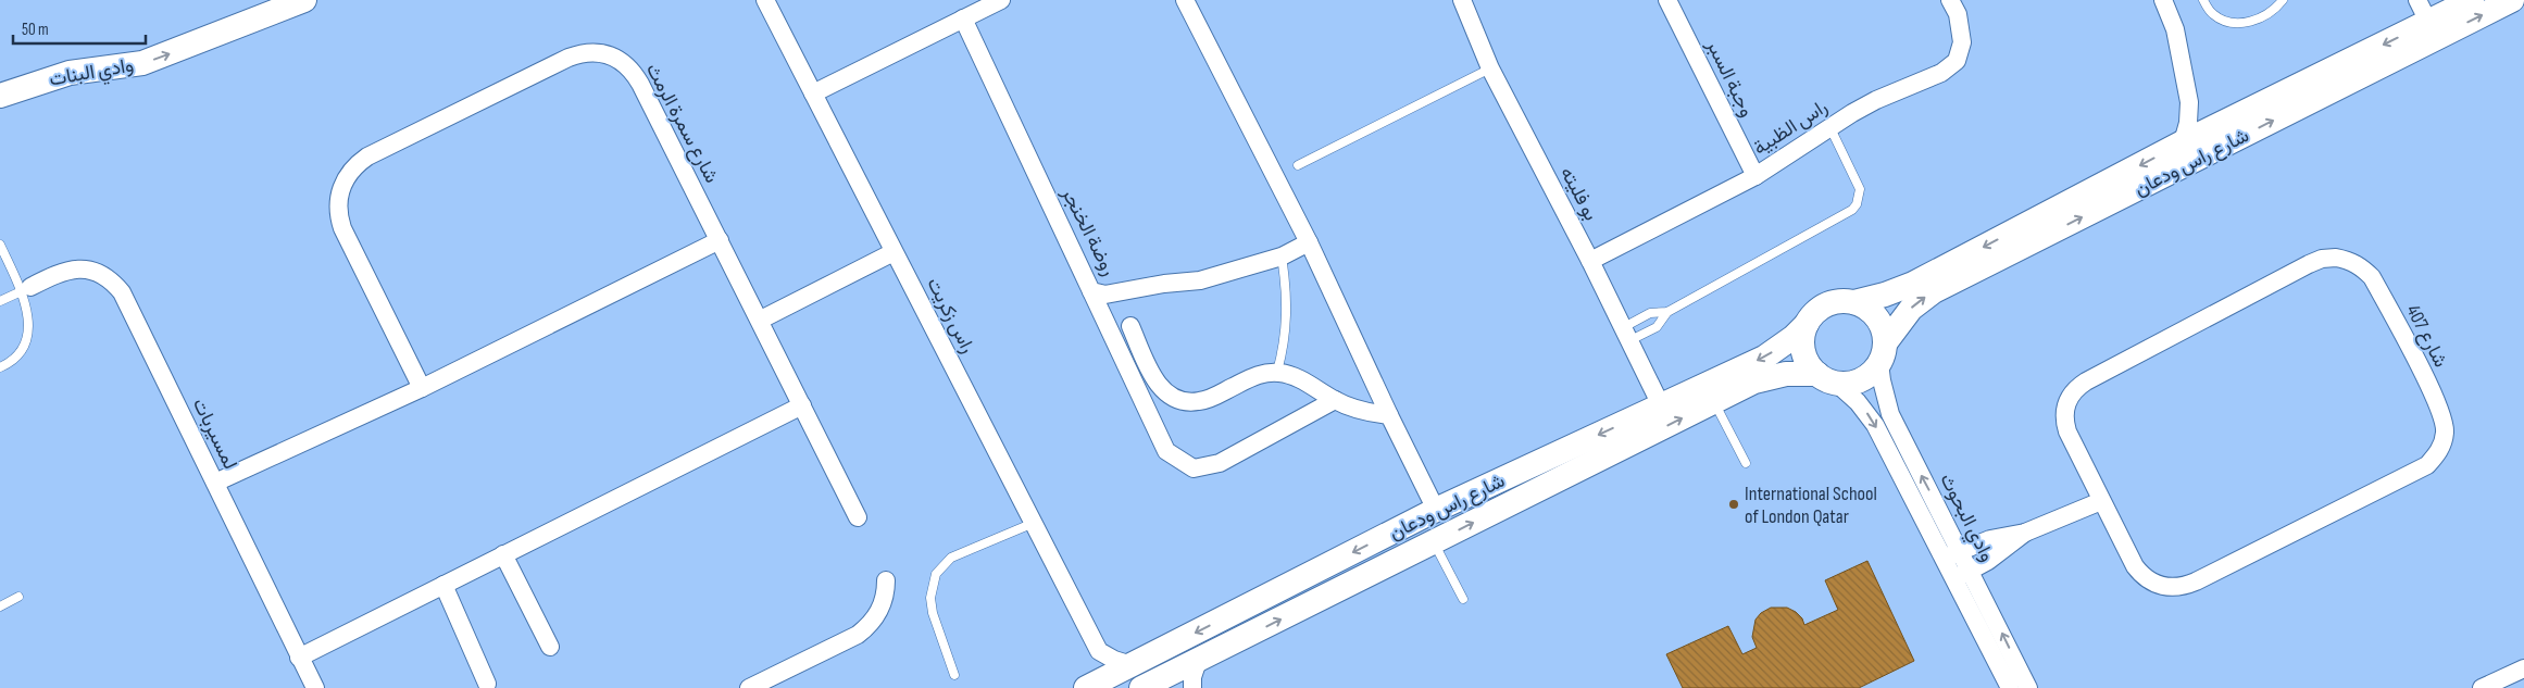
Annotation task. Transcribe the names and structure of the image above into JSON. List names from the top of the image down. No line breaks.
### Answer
{"streets":{"street":["وادي البنات","وجبة السبر","شارع سمرة الرمث","راس الظبية","شارع راس ودعان","بو فليته","روضة الخنجر","راس زكريت","شارع 407","لمسيربات","وادي البحوث"]},"crossings":[["وجبة السبر","راس الظبية"],["راس الظبية","بو فليته"],["شارع راس ودعان","بو فليته"],["شارع راس ودعان","وادي البحوث"]],"one_way":["وادي البنات"],"places":["International School of London Qatar"],"scale_bar":"50 m"}
